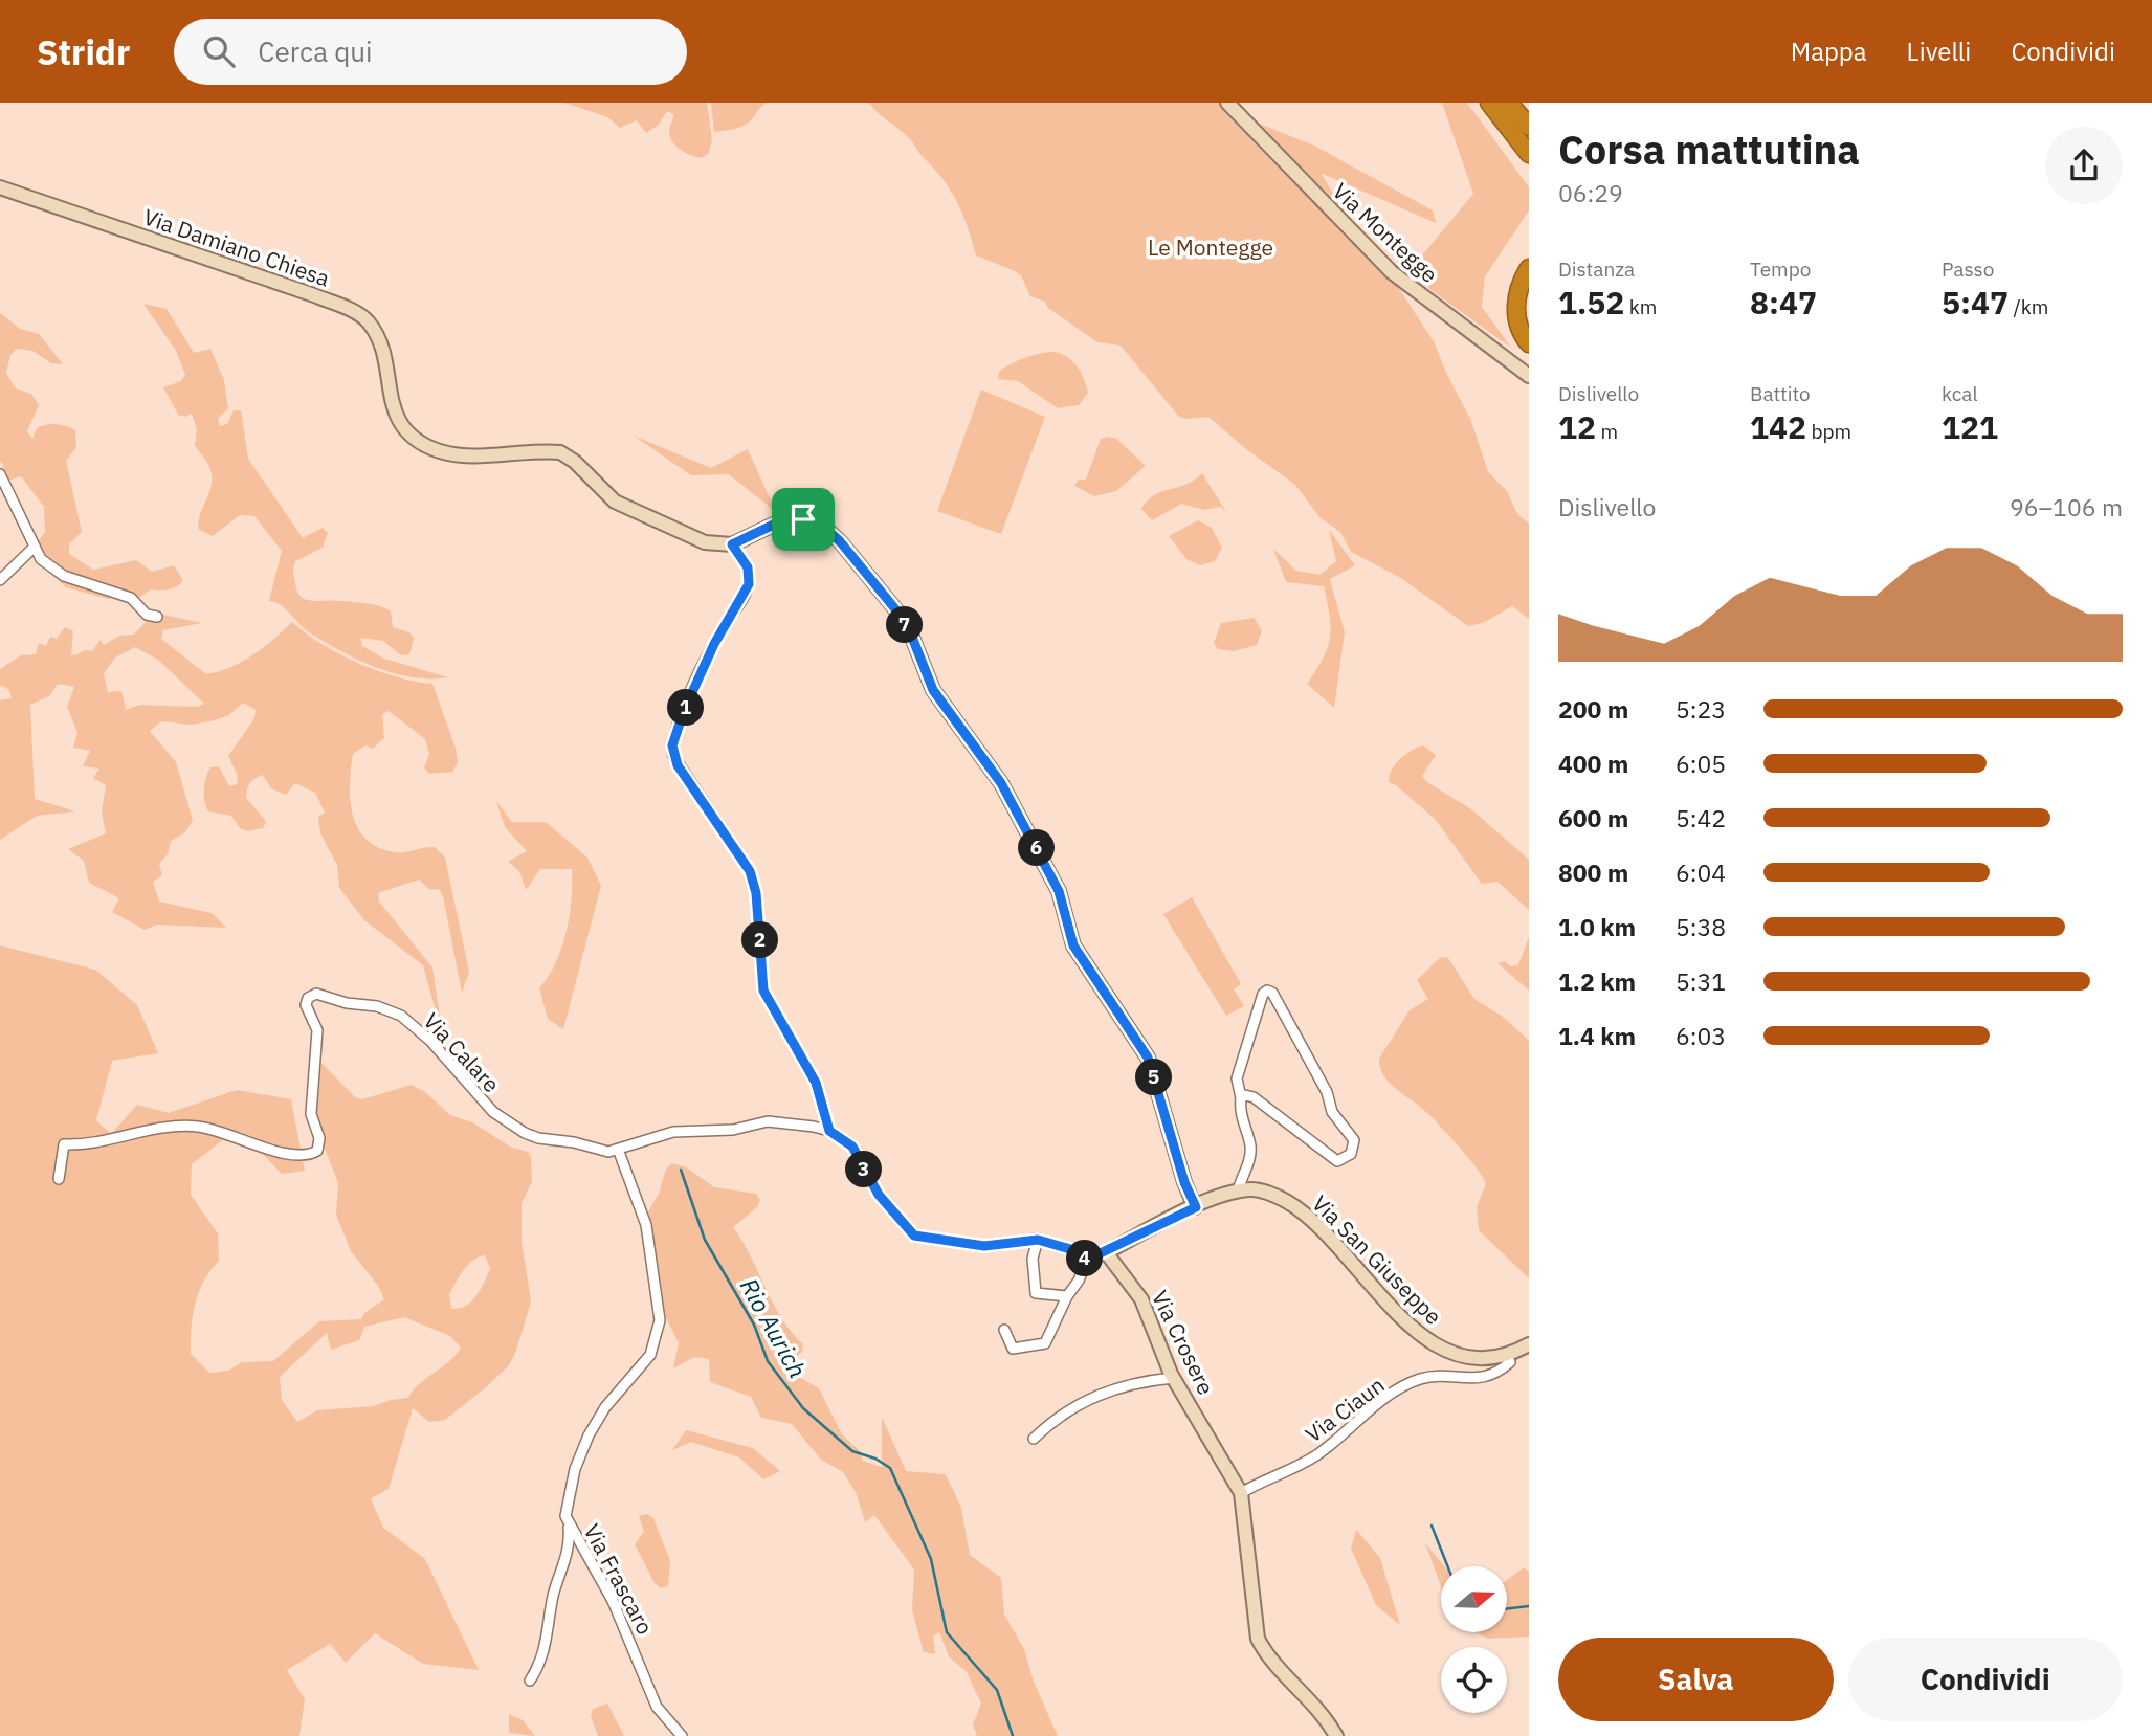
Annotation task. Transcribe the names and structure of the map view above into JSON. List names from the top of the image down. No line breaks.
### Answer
{"streets":{"street":["Via Montegge","Via Damiano Chiesa","Via Calare","Via San Giuseppe","Via Crosere","Via Ciaun","Via Frascaro"]},"crossings":[["Via Calare","Via Frascaro"],["Via San Giuseppe","Via Crosere"],["Via San Giuseppe","Via Ciaun"],["Via Crosere","Via Ciaun"]],"water":["Rio Aurich"],"parks":["Le Montegge"],"north":"right","page":{"header":"Stridr","search":"Cerca qui","nav":["Mappa","Livelli","Condividi"],"heading":["Corsa mattutina","06:29"],"stats":[["Distanza","1.52 km"],["Tempo","8:47"],["Passo","5:47 /km"],["Dislivello","12 m"],["Battito","142 bpm"],["kcal","121"]],"chart":["Dislivello","96–106 m"],"pins":["7","1","6","2","5","3","4"],"list":[{"name":"200 m","note":"5:23"},{"name":"400 m","note":"6:05"},{"name":"600 m","note":"5:42"},{"name":"800 m","note":"6:04"},{"name":"1.0 km","note":"5:38"},{"name":"1.2 km","note":"5:31"},{"name":"1.4 km","note":"6:03"}],"buttons":["Salva","Condividi"]}}
